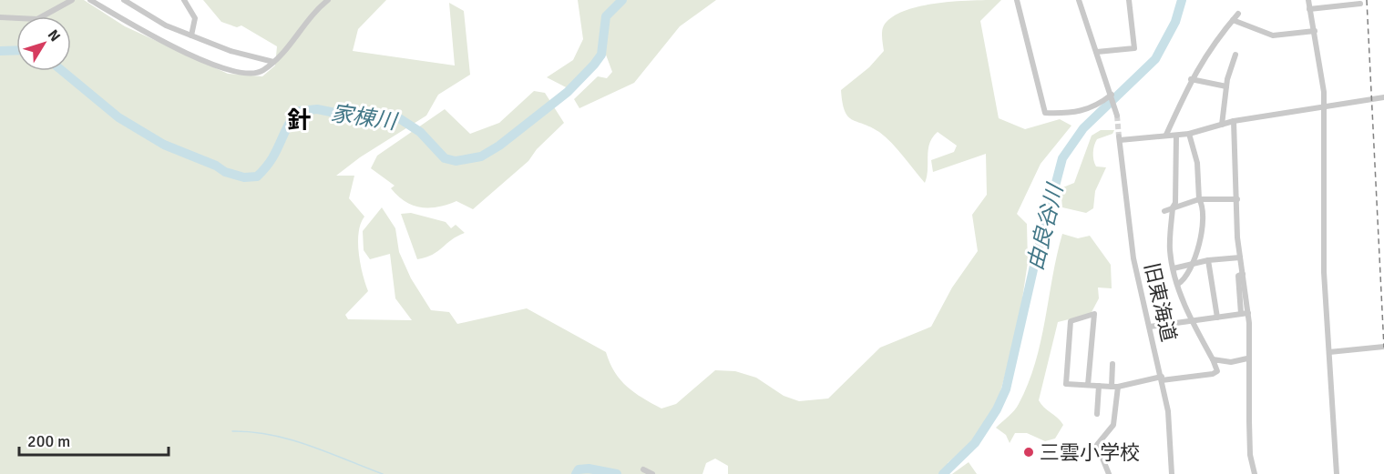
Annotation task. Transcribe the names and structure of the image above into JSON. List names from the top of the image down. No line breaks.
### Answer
{"streets":{"street":["旧東海道"]},"districts":["針"],"water":["家棟川","由良谷川"],"places":["三雲小学校"],"scale_bar":"200 m","north":"top right"}
